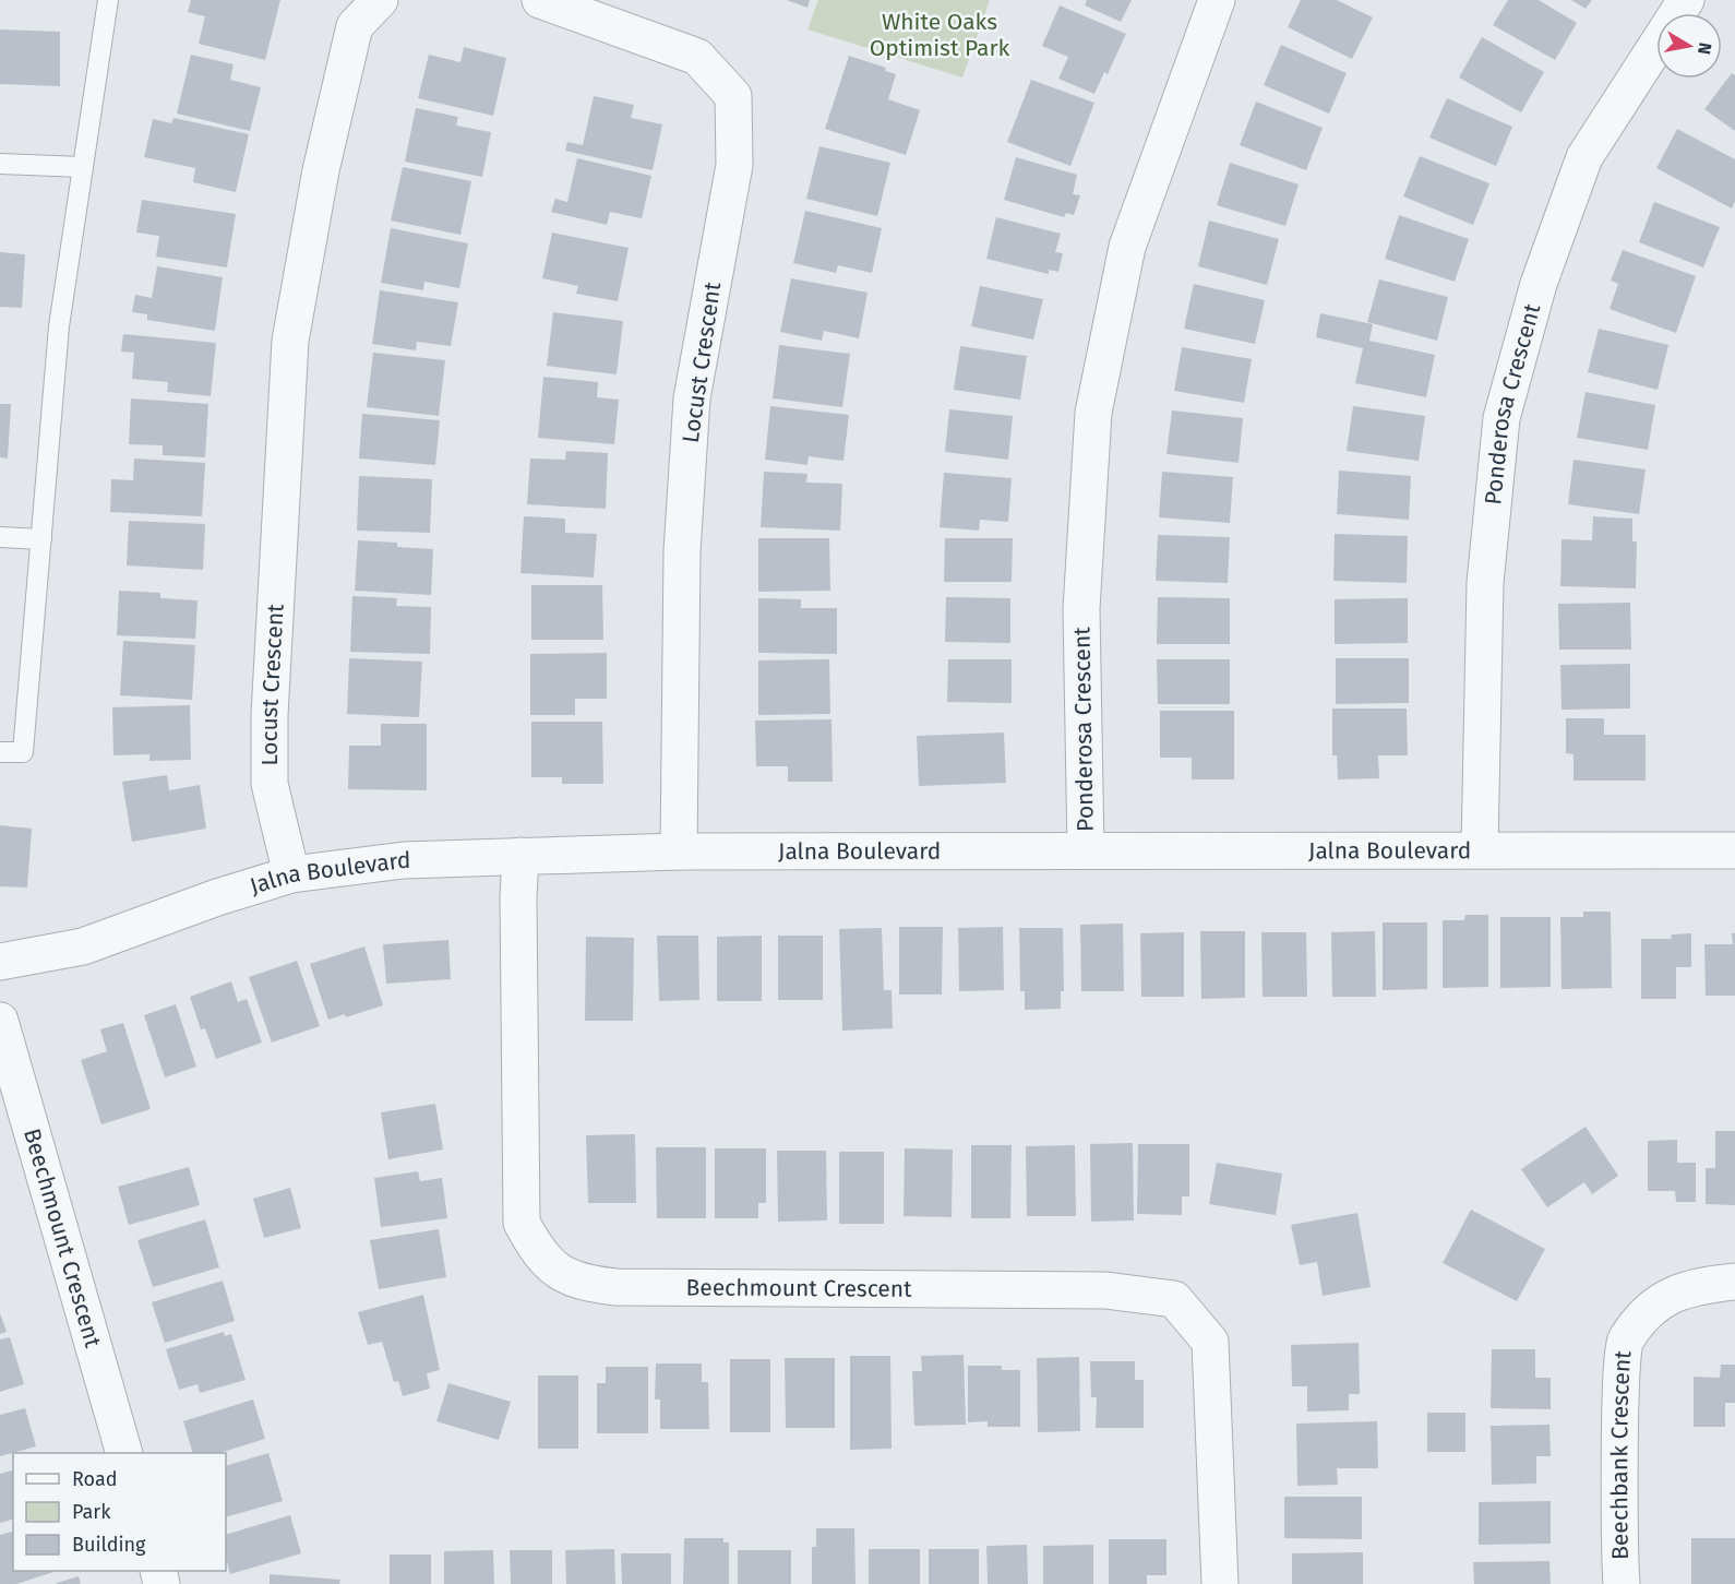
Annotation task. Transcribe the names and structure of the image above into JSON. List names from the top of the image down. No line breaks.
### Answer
{"streets":{"street":["Locust Crescent","Ponderosa Crescent","Jalna Boulevard","Beechmount Crescent","Beechbank Crescent"]},"crossings":[["Locust Crescent","Jalna Boulevard"],["Ponderosa Crescent","Jalna Boulevard"],["Jalna Boulevard","Beechmount Crescent"]],"parks":["White Oaks Optimist Park"],"legend":["Road","Park","Building"],"north":"right"}
